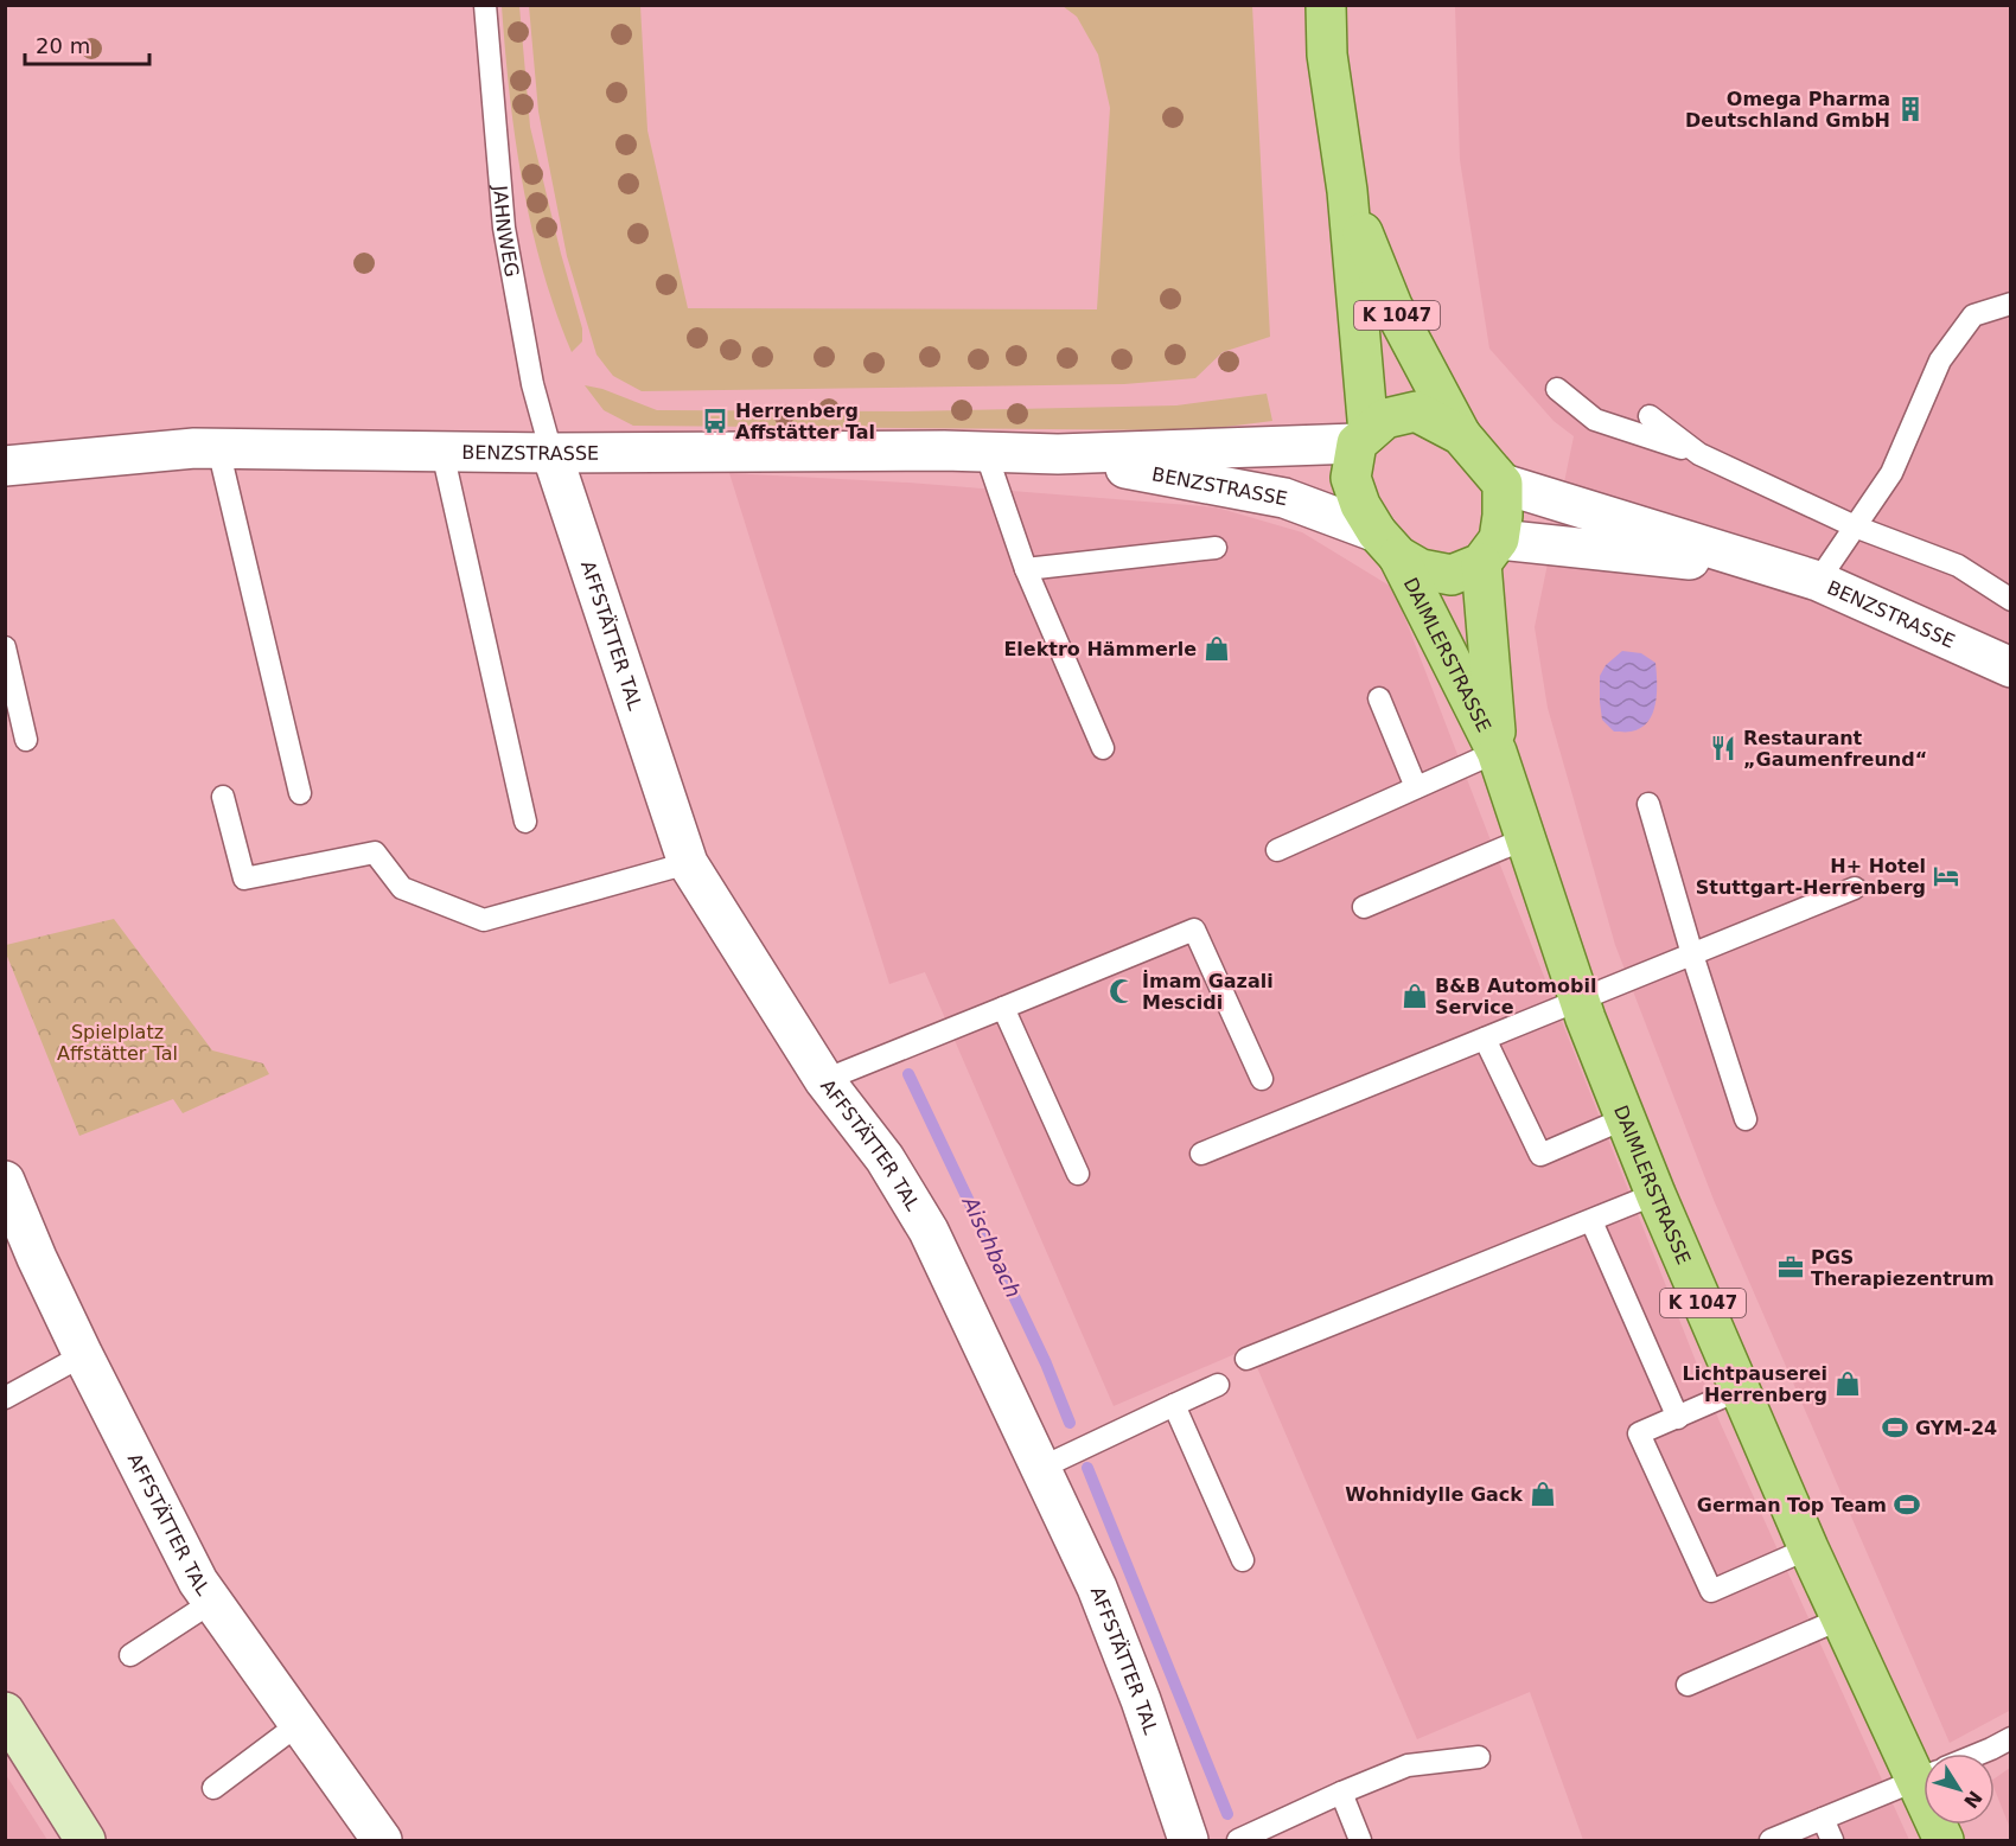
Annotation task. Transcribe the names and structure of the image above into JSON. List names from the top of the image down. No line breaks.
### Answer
{"streets":{"main road":["K 1047","DAIMLERSTRASSE"],"street":["BENZSTRASSE","AFFSTÄTTER TAL"],"lane":["JAHNWEG"]},"crossings":[["JAHNWEG","BENZSTRASSE"],["JAHNWEG","AFFSTÄTTER TAL"],["K 1047","BENZSTRASSE"],["K 1047","DAIMLERSTRASSE"],["BENZSTRASSE","AFFSTÄTTER TAL"],["BENZSTRASSE","DAIMLERSTRASSE"]],"water":["Aischbach"],"parks":["Spielplatz Affstätter Tal"],"places":{"building":["Omega Pharma Deutschland GmbH"],"bus stop":["Herrenberg Affstätter Tal"],"shop":["Elektro Hämmerle","B&B Automobil Service","Lichtpauserei Herrenberg","Wohnidylle Gack"],"restaurant":["Restaurant „Gaumenfreund“"],"hotel":["H+ Hotel Stuttgart-Herrenberg"],"mosque":["İmam Gazali Mescidi"],"office":["PGS Therapiezentrum"],"sports":["GYM-24","German Top Team"]},"scale_bar":"20 m","north":"bottom right"}
